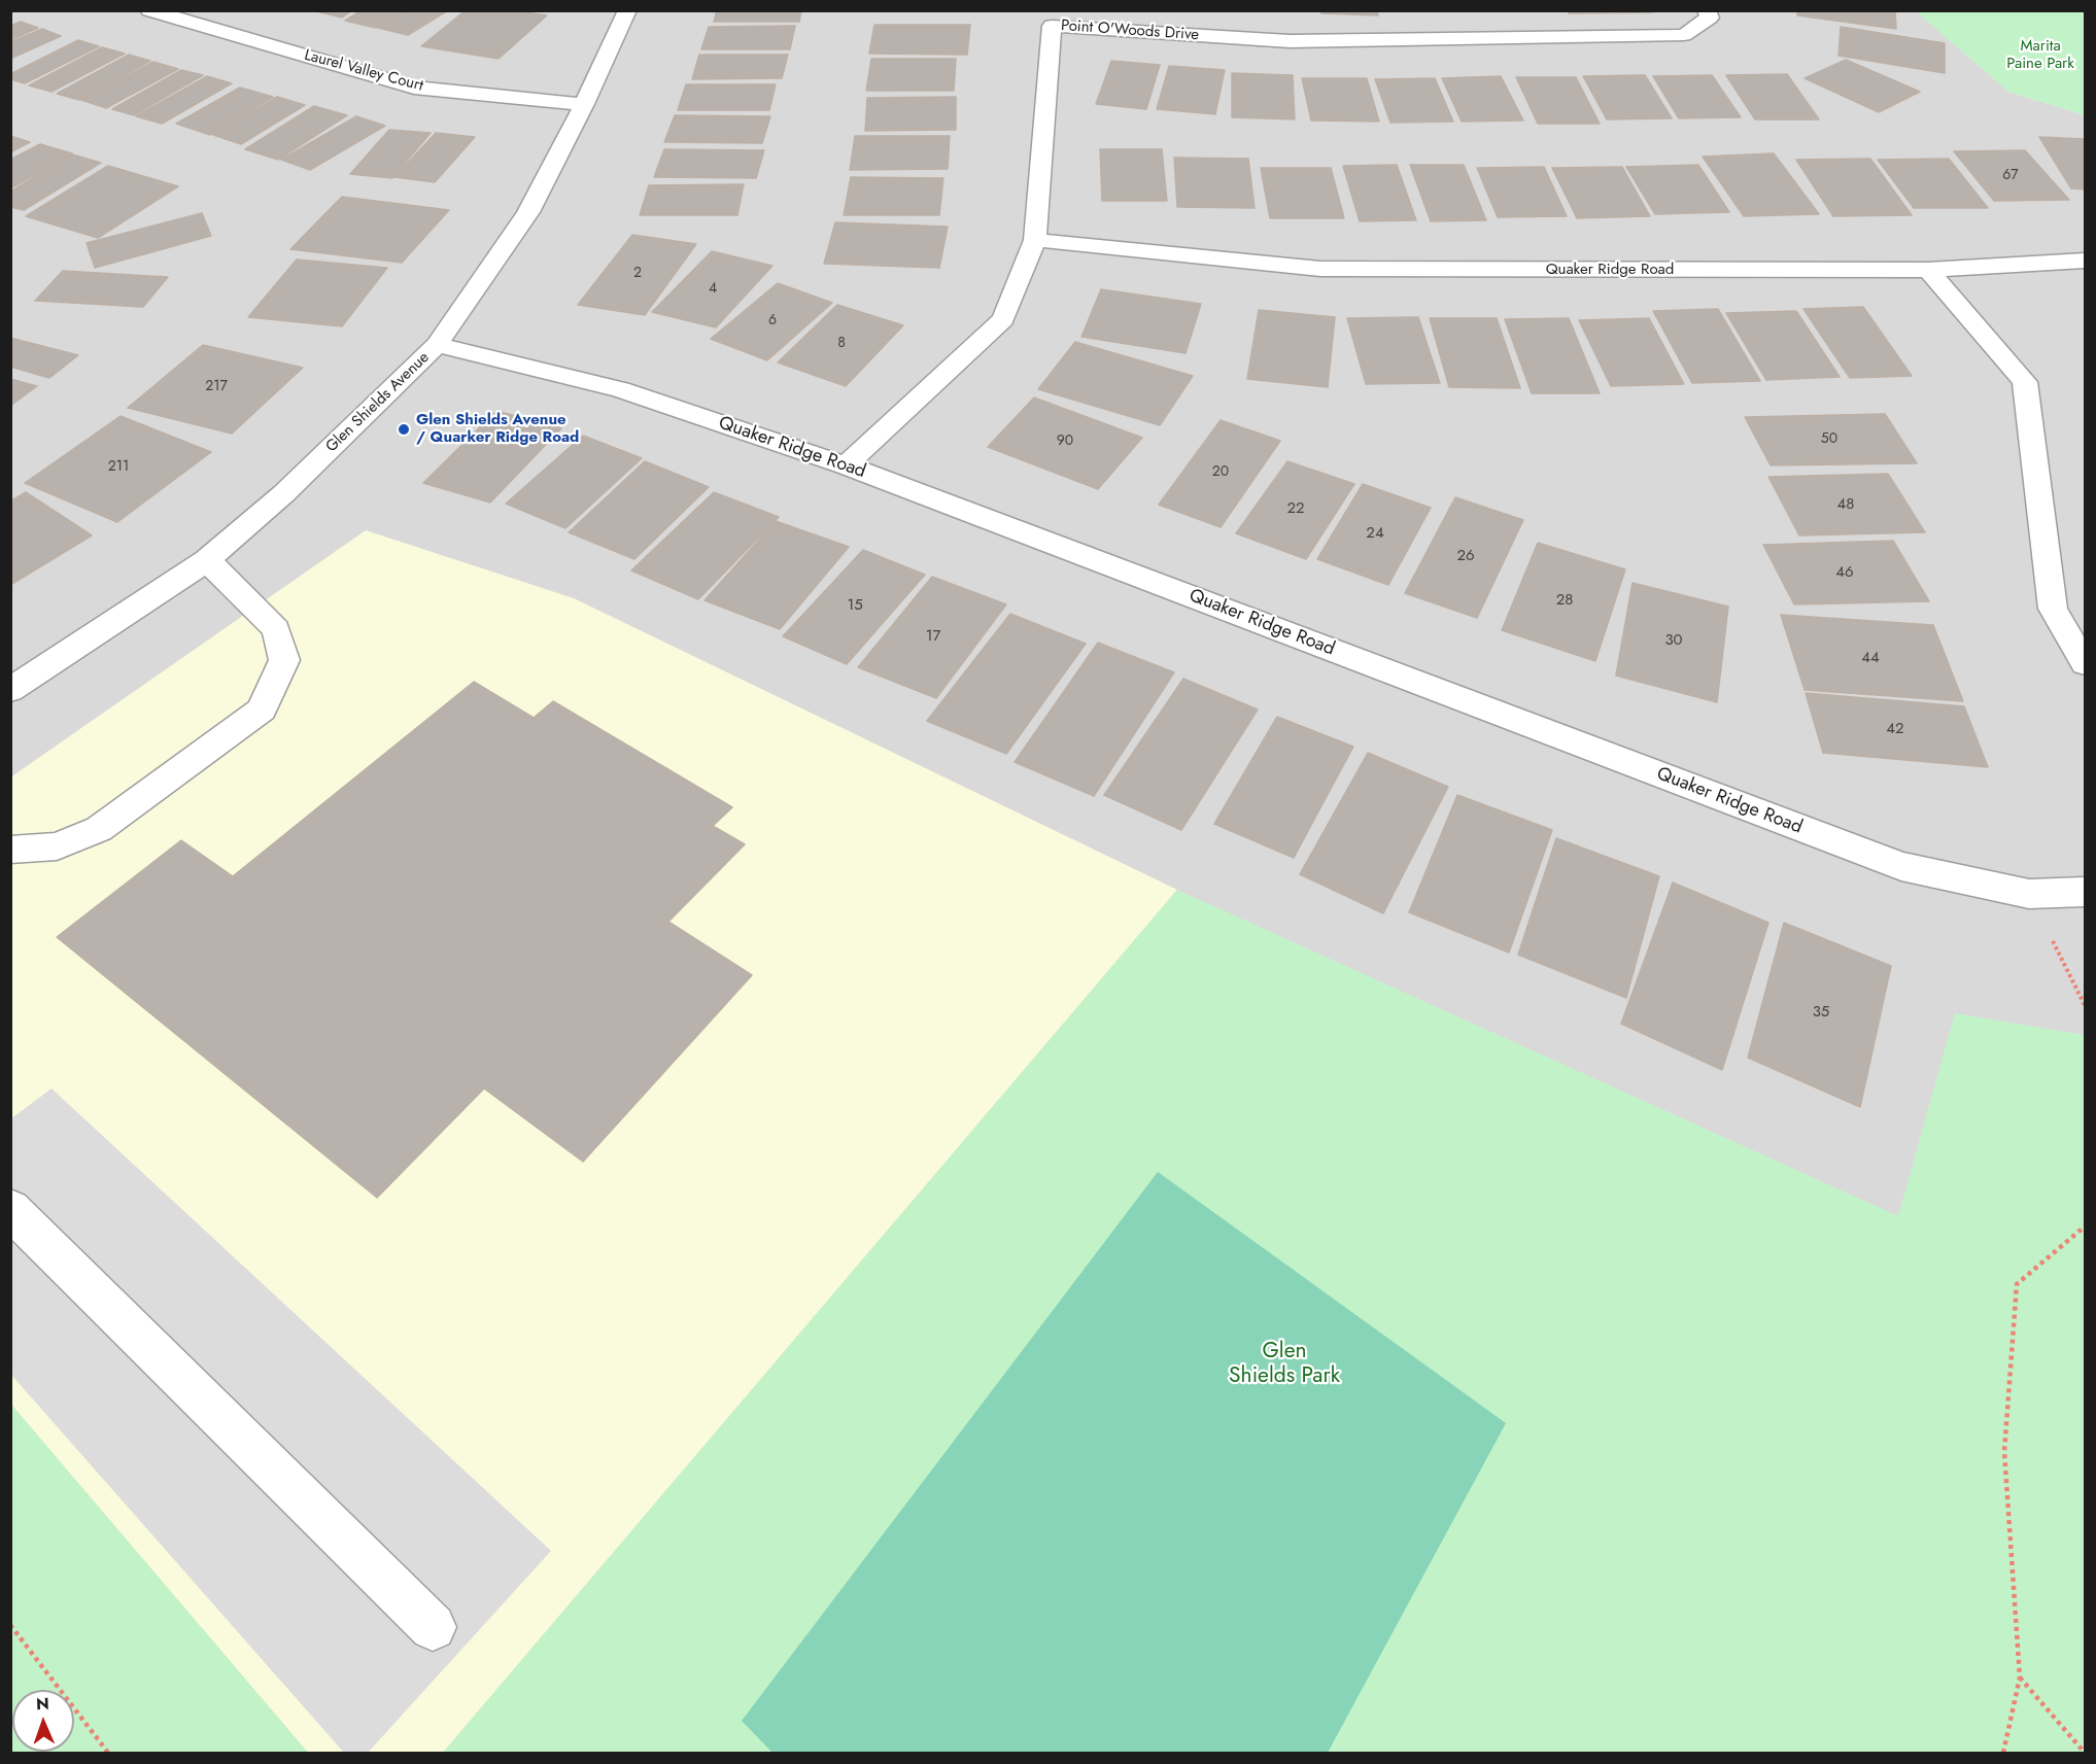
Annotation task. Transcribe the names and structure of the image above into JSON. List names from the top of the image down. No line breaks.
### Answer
{"streets":{"street":["Point O'Woods Drive","Laurel Valley Court","Quaker Ridge Road","Glen Shields Avenue"]},"crossings":[["Point O'Woods Drive","Quaker Ridge Road"],["Laurel Valley Court","Glen Shields Avenue"],["Quaker Ridge Road","Glen Shields Avenue"]],"parks":["Marita Paine Park","Glen Shields Park"],"places":["Glen Shields Avenue / Quarker Ridge Road"],"house_numbers":["67","2","4","6","8","217","50","90","211","20","48","22","24","26","46","28","15","17","30","44","42","35"],"north":"top"}
